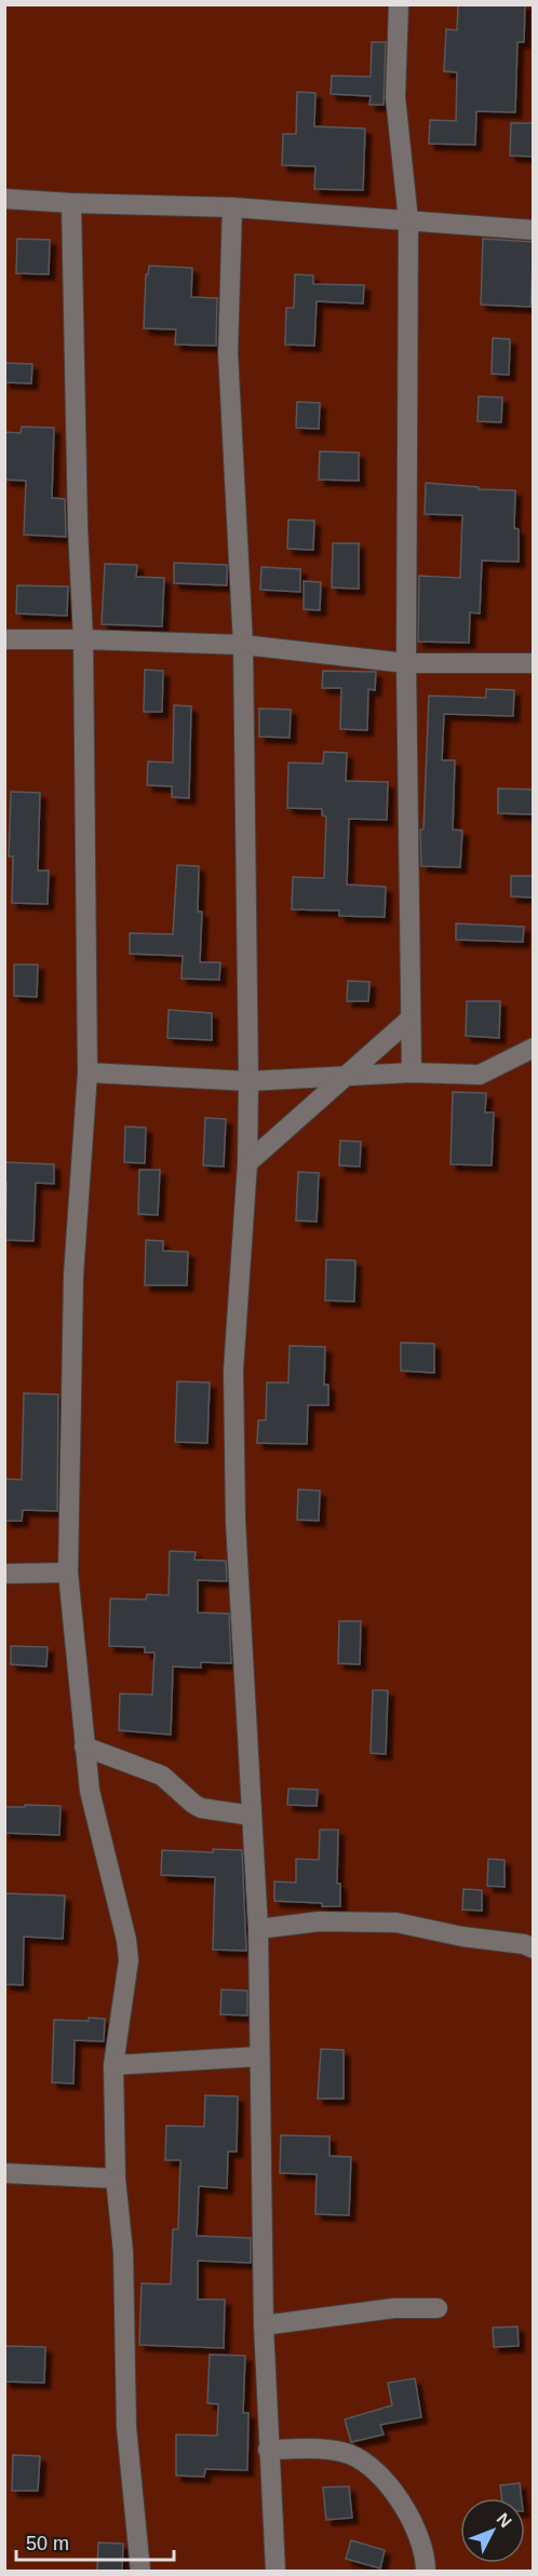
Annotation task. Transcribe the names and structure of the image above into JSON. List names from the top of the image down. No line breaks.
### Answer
{"scale_bar":"50 m","north":"top right"}
